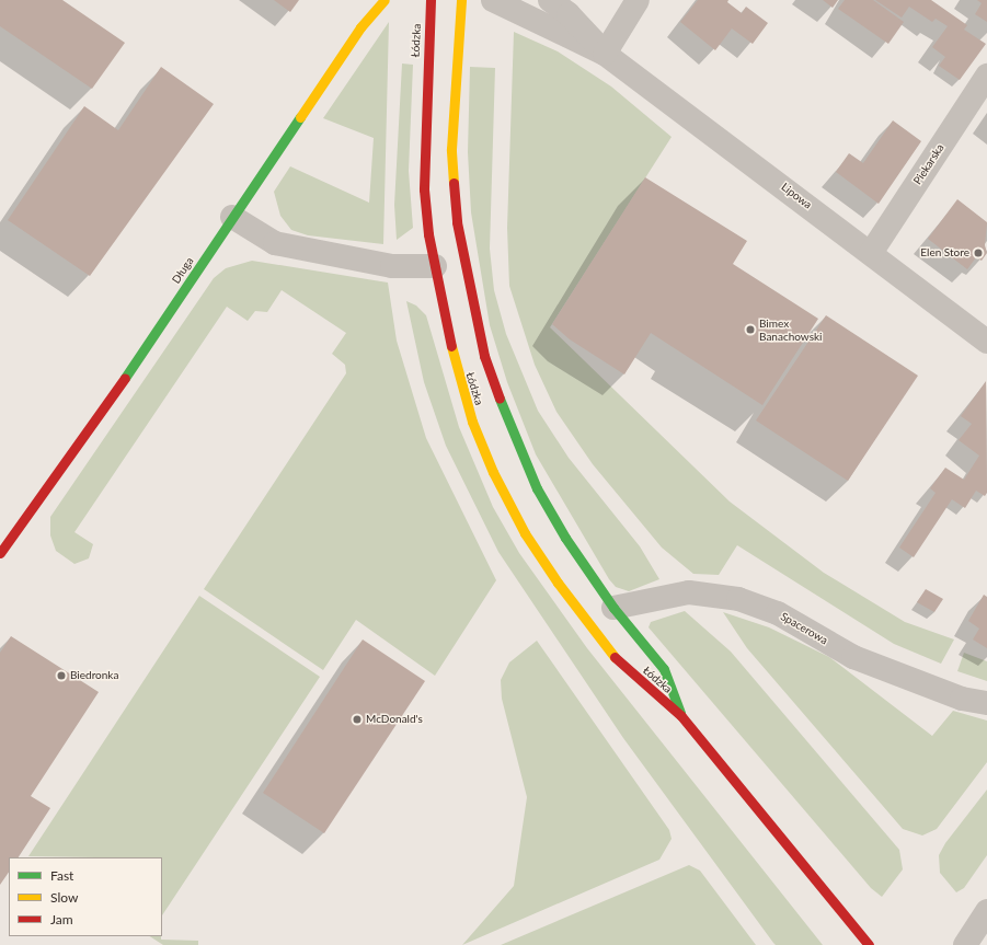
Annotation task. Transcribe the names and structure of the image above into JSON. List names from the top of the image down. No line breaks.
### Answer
{"streets":{"main road":["Łódzka","Długa"],"street":["Piekarska","Lipowa","Spacerowa"]},"crossings":[["Łódzka","Spacerowa"],["Piekarska","Lipowa"]],"places":["Elen Store","Bimex Banachowski","Biedronka","McDonald's"],"legend":["Fast","Slow","Jam"]}
